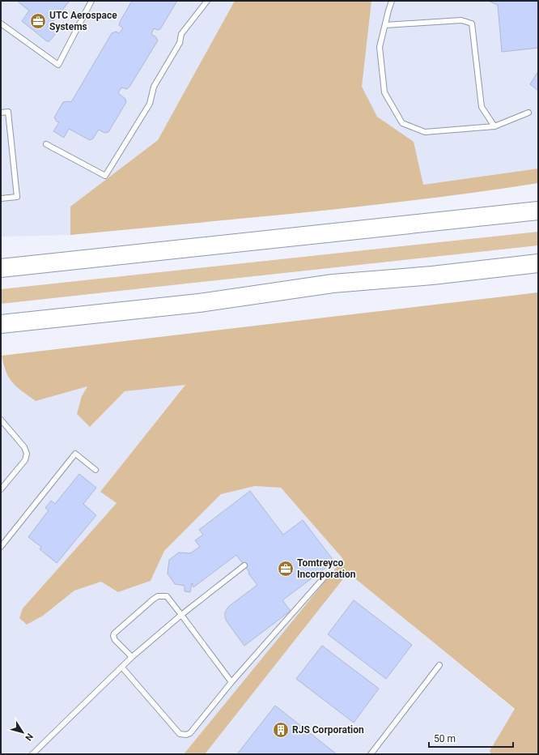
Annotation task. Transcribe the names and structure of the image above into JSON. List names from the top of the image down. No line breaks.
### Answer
{"places":{"office":["UTC Aerospace Systems","Tomtreyco Incorporation"],"building":["RJS Corporation"]},"scale_bar":"50 m","north":"bottom right"}
